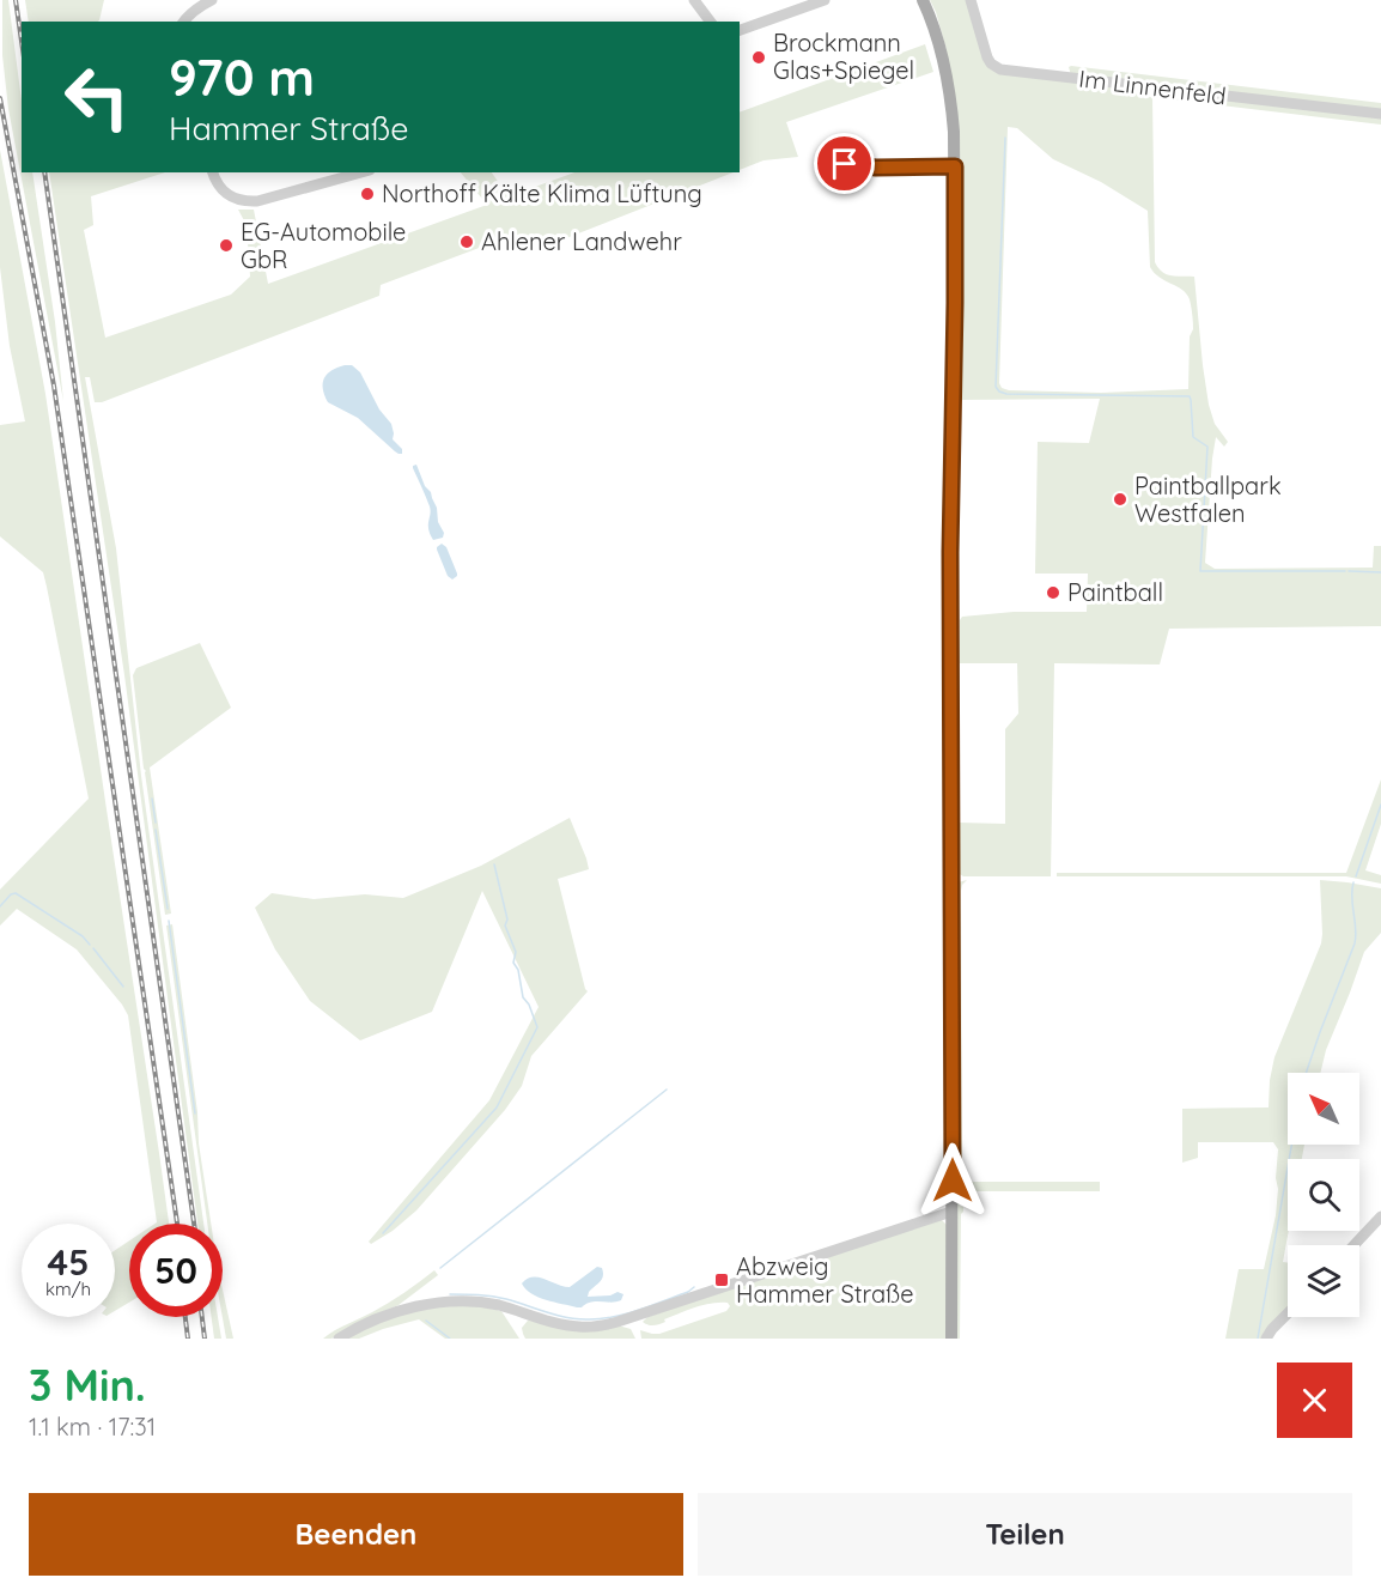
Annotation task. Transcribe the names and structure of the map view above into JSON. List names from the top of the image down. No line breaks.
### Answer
{"streets":{"street":["Im Linnenfeld"]},"places":{"other":["Brockmann Glas+Spiegel","Northoff Kälte Klima Lüftung","Ahlener Landwehr","EG-Automobile GbR","Paintballpark Westfalen","Paintball"],"transit":["Abzweig Hammer Straße"]},"north":"top left","page":{"turn":["970 m","Hammer Straße"],"speed":"45 km/h","limit":"50","heading":["3 Min.","1.1 km · 17:31"],"buttons":["Beenden","Teilen"]}}
